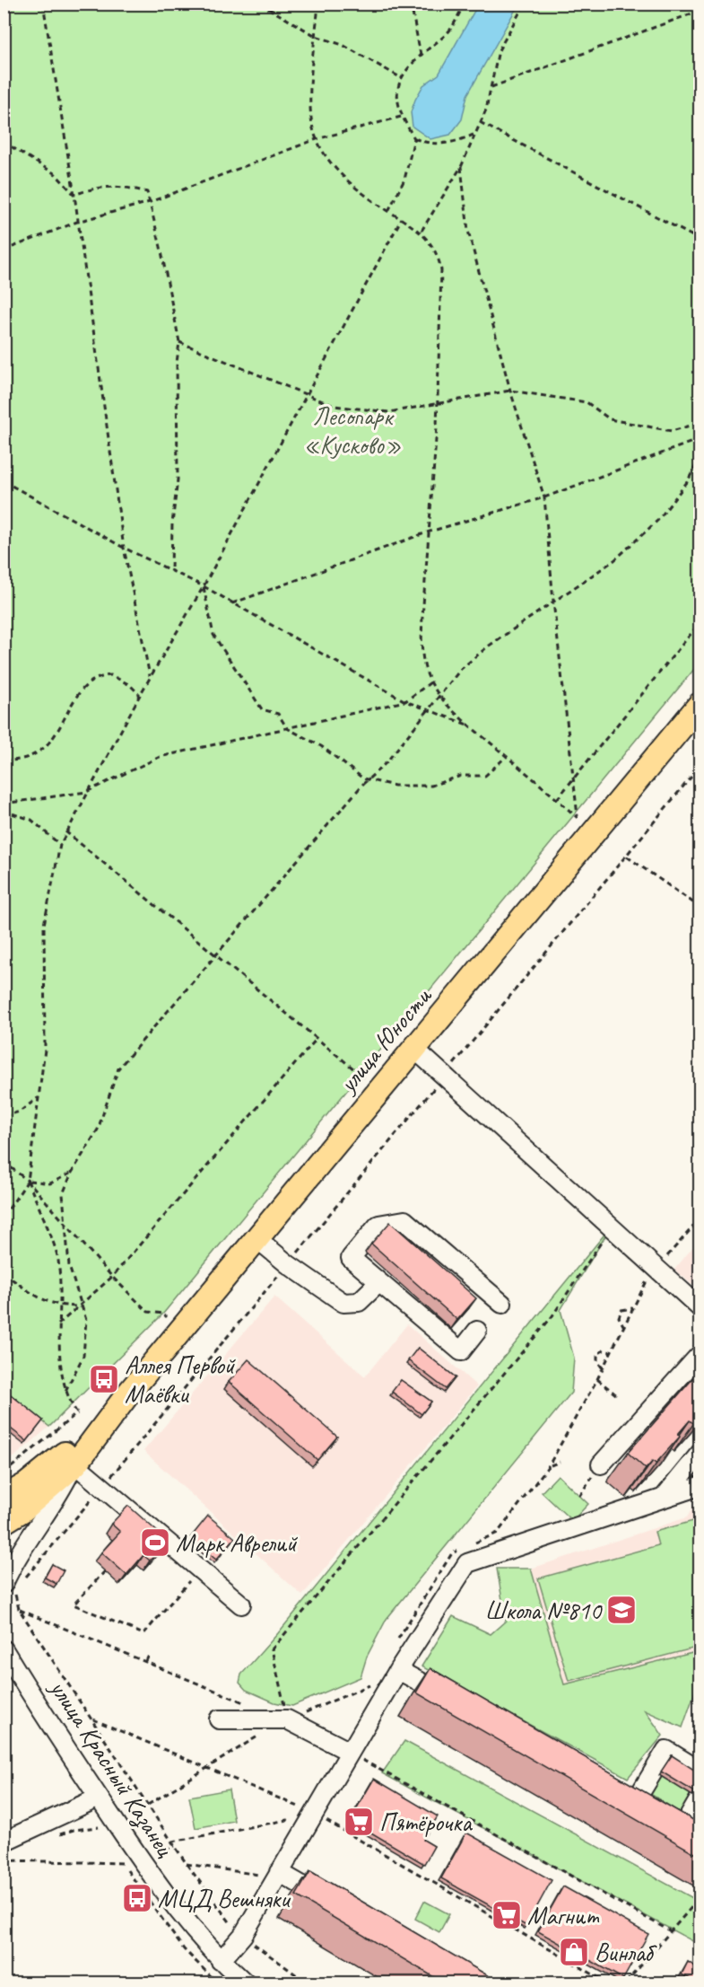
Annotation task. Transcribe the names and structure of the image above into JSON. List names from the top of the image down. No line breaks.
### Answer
{"streets":{"main road":["улица Юности"],"street":["улица Красный Казанец"]},"parks":["Лесопарк «Кусково»"],"places":{"bus stop":["Аллея Первой Маёвки","МЦД Вешняки"],"sports":["Марк Аврелий"],"school or university":["Школа №810"],"supermarket":["Пятёрочка","Магнит"],"shop":["Винлаб"]}}
